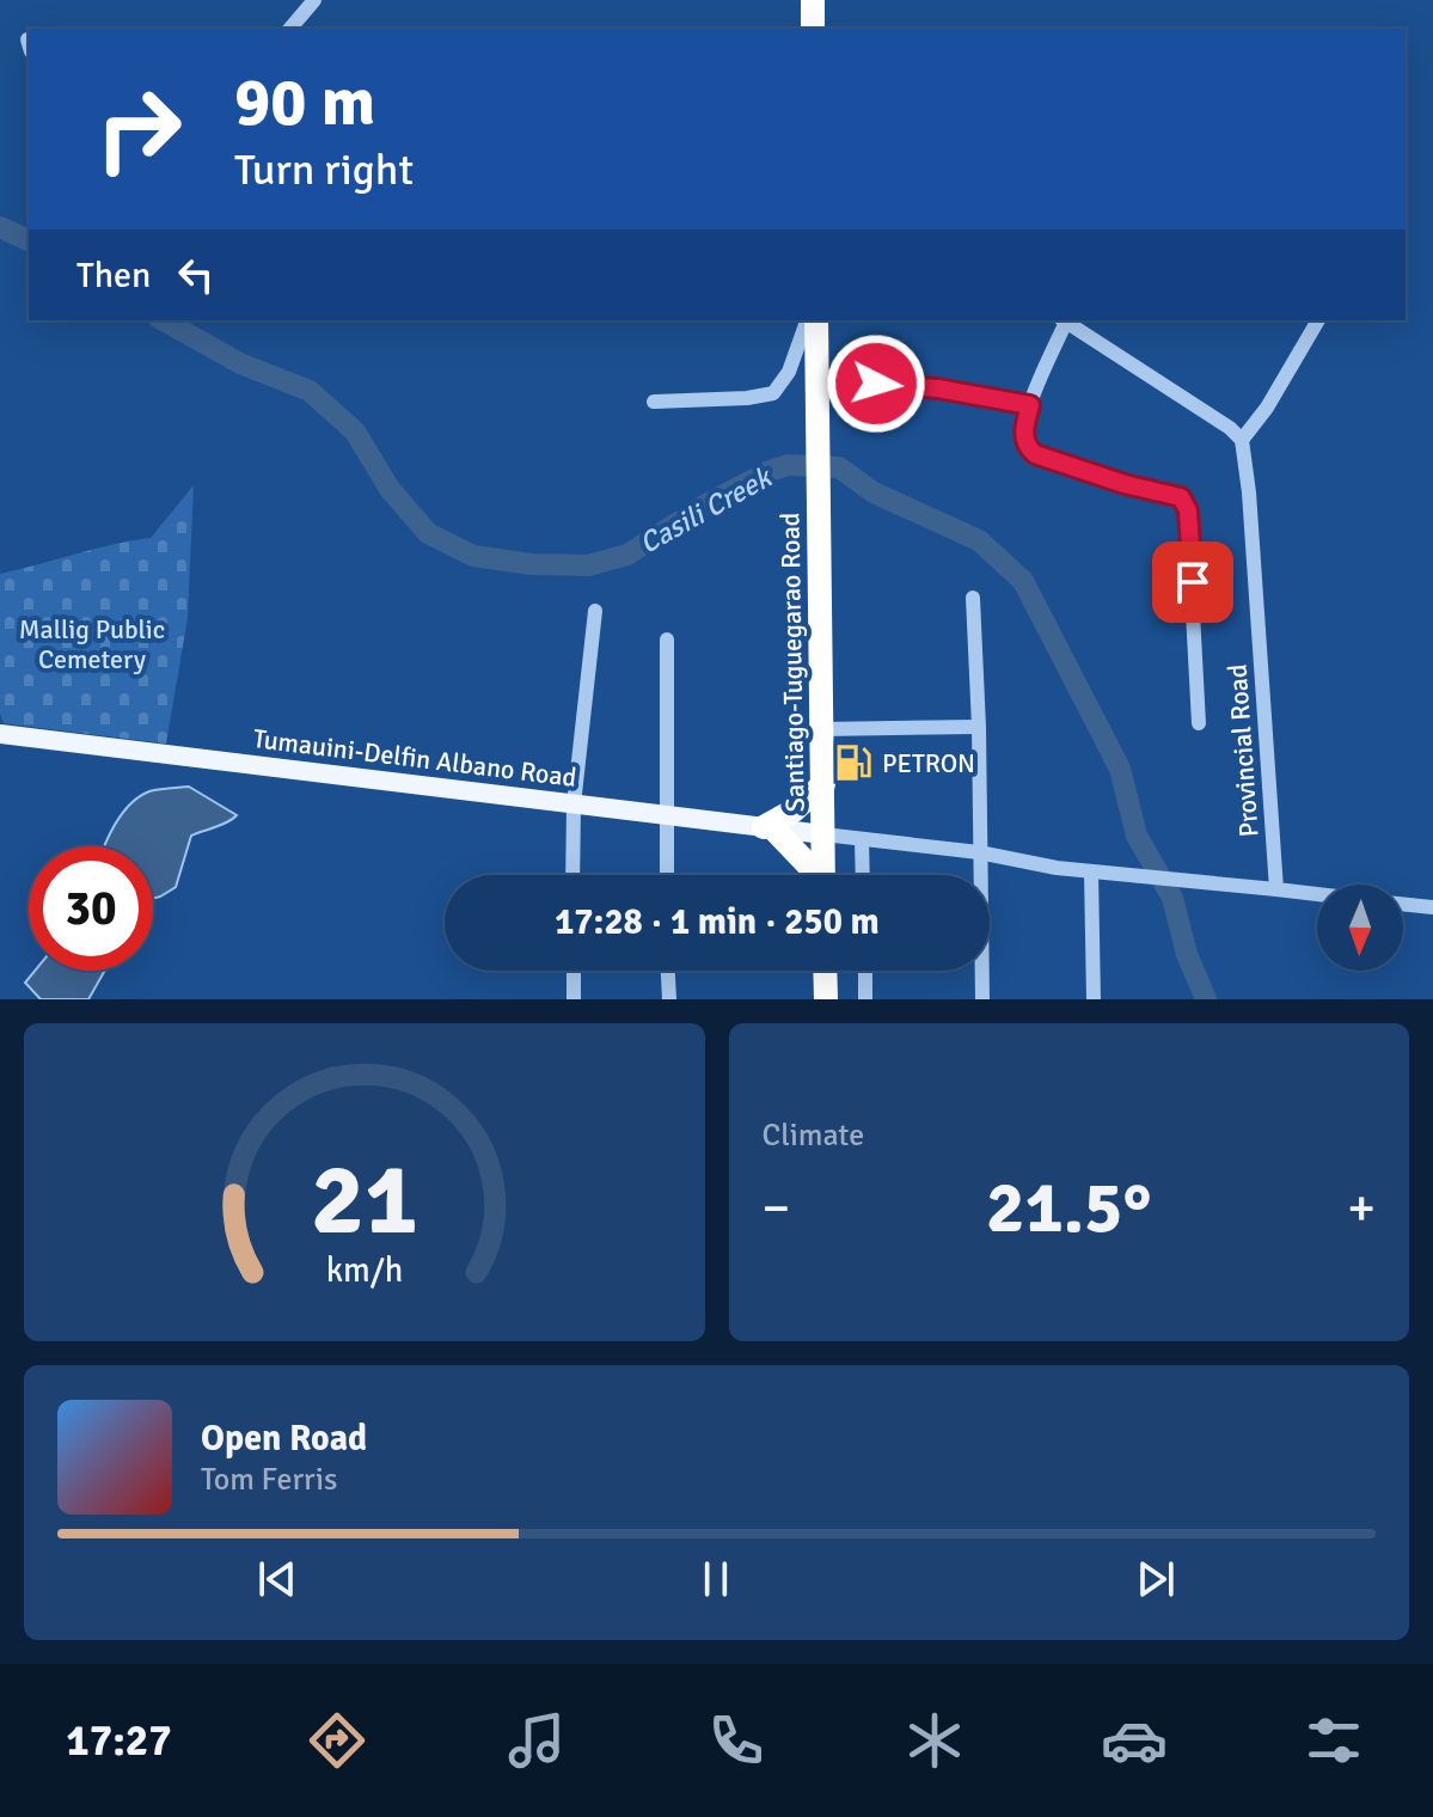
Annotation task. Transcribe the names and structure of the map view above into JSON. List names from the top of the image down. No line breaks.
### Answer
{"streets":{"highway":["Santiago-Tuguegarao Road"],"main road":["Tumauini-Delfin Albano Road"],"street":["Provincial Road"]},"crossings":[["Santiago-Tuguegarao Road","Tumauini-Delfin Albano Road"]],"water":["Casili Creek"],"parks":["Mallig Public Cemetery"],"places":{"fuel station":["PETRON"]},"north":"bottom","page":{"turn":["90 m","Turn right"],"then":"Then","limit":"30","trip":"17:28 · 1 min · 250 m","tile":"Climate","heat":["−","21.5°","+"],"song":["Open Road","Tom Ferris"],"tabs":"17:27","gauge":["21","km/h"]}}
